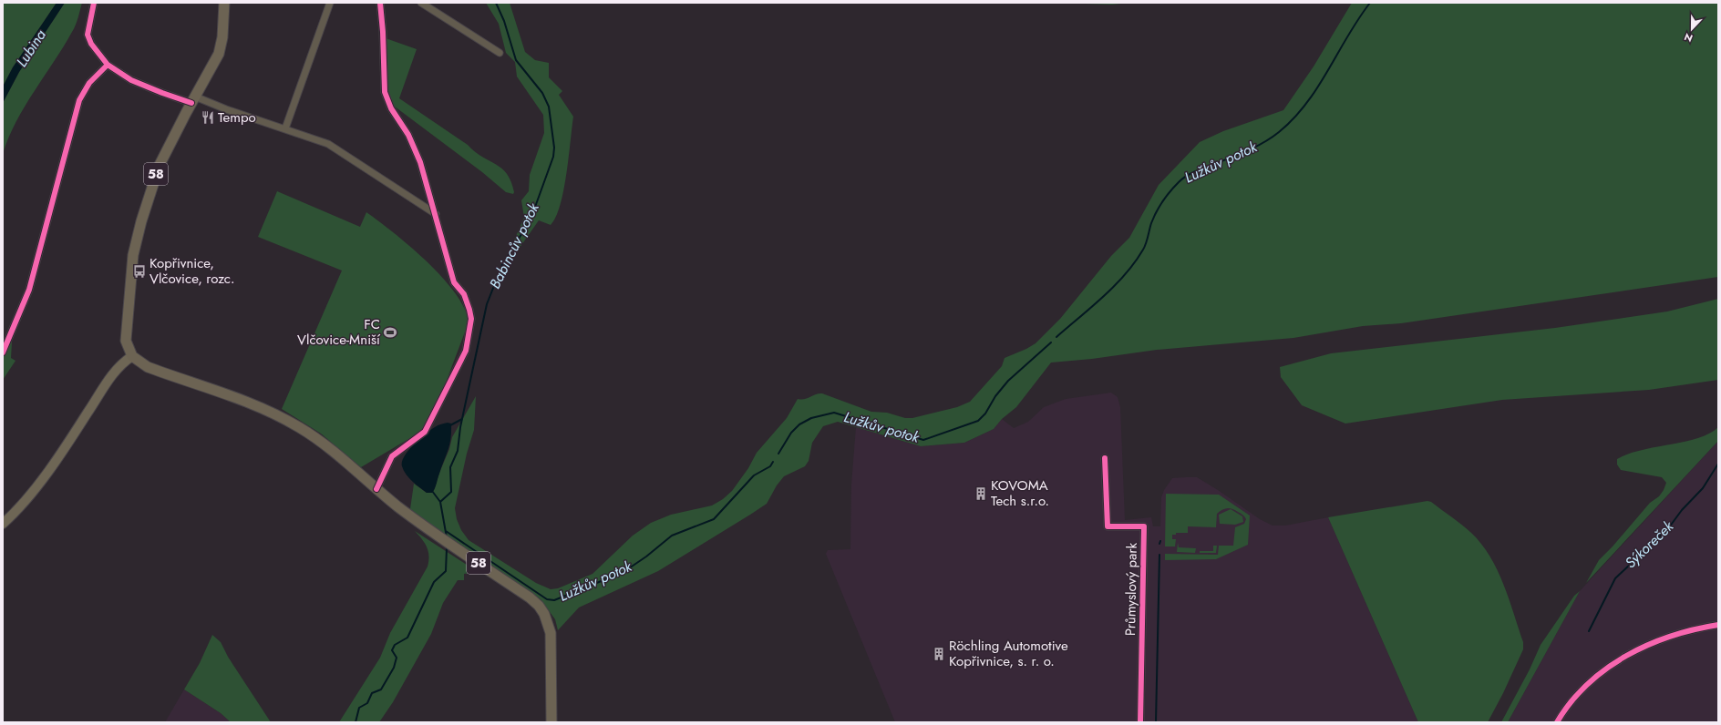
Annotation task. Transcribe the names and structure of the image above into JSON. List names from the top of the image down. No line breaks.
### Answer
{"streets":{"main road":["58"],"street":["Průmyslový park"]},"water":["Lubina","Lužkův potok","Babincův potok","Sýkoreček"],"places":{"restaurant":["Tempo"],"bus stop":["Kopřivnice, Vlčovice, rozc."],"sports":["FC Vlčovice-Mniší"],"building":["KOVOMA Tech s.r.o.","Röchling Automotive Kopřivnice, s. r. o."]},"north":"bottom"}
